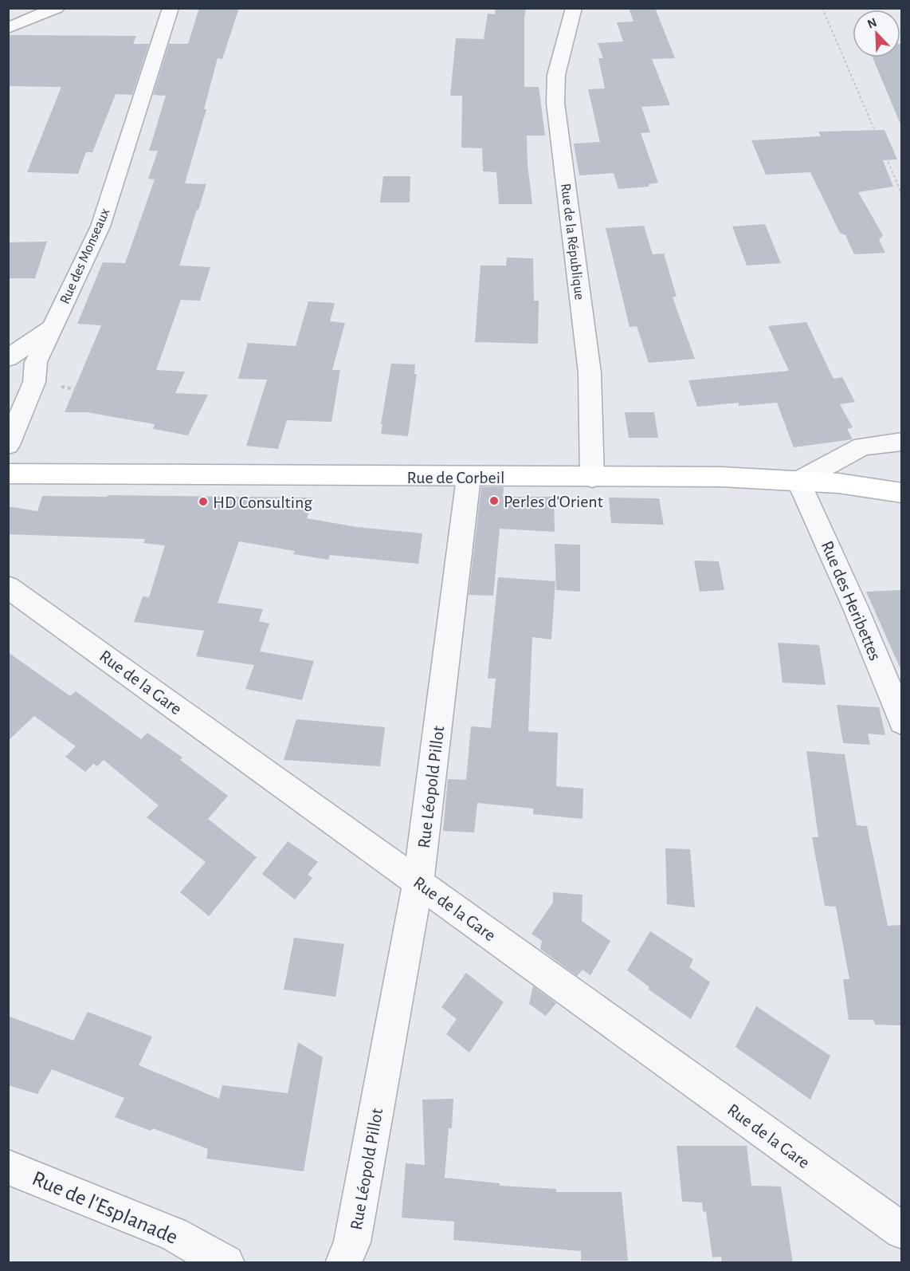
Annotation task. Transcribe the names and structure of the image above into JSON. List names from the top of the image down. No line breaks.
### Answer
{"streets":{"main road":["Rue de Corbeil"],"street":["Rue de la République","Rue des Monseaux","Rue des Heribettes","Rue de la Gare","Rue Léopold Pillot","Rue de l'Esplanade"]},"crossings":[["Rue de la République","Rue de Corbeil"],["Rue de Corbeil","Rue des Heribettes"],["Rue de Corbeil","Rue Léopold Pillot"],["Rue de la Gare","Rue Léopold Pillot"]],"places":["Perles d'Orient","HD Consulting"],"north":"top left"}
